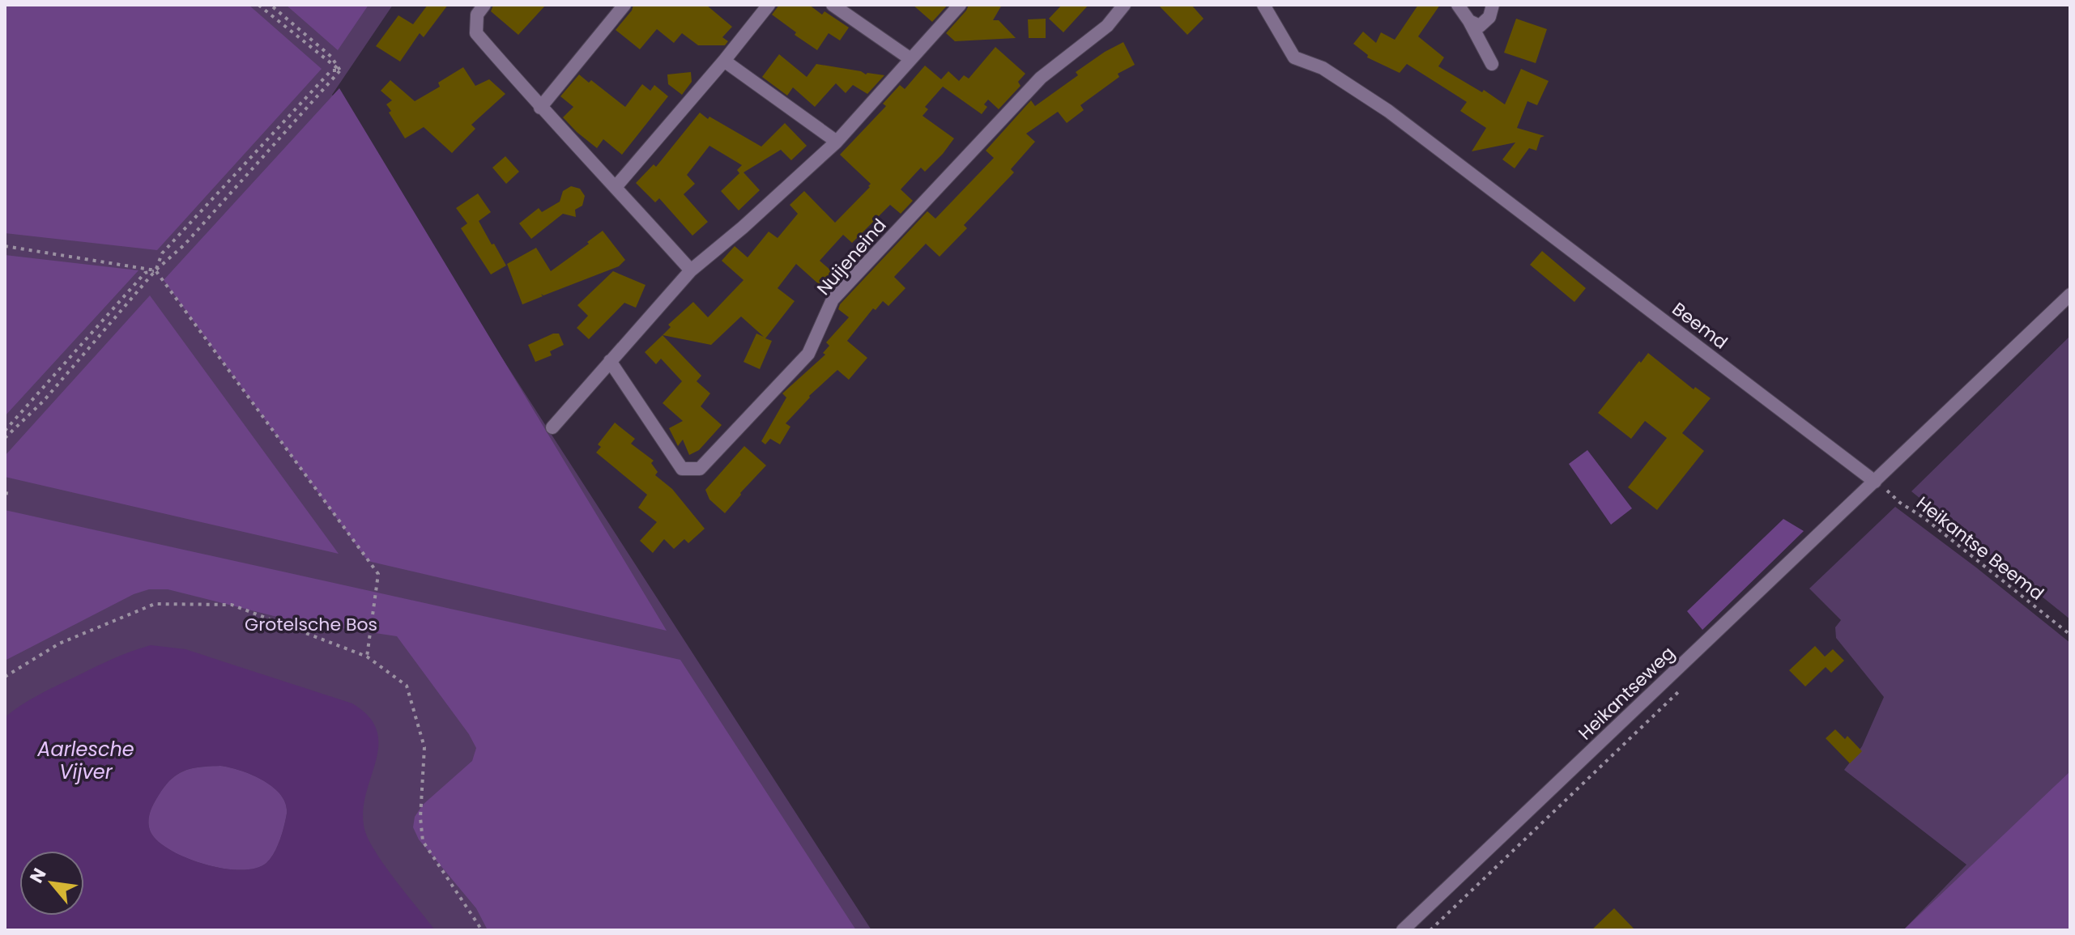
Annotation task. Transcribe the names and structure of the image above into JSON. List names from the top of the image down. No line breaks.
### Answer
{"streets":{"street":["Nuijeneind","Beemd","Heikantseweg"],"path":["Heikantse Beemd"]},"crossings":[["Beemd","Heikantse Beemd"],["Beemd","Heikantseweg"],["Heikantse Beemd","Heikantseweg"]],"water":["Aarlesche Vijver"],"parks":["Grotelsche Bos"],"north":"top left"}
